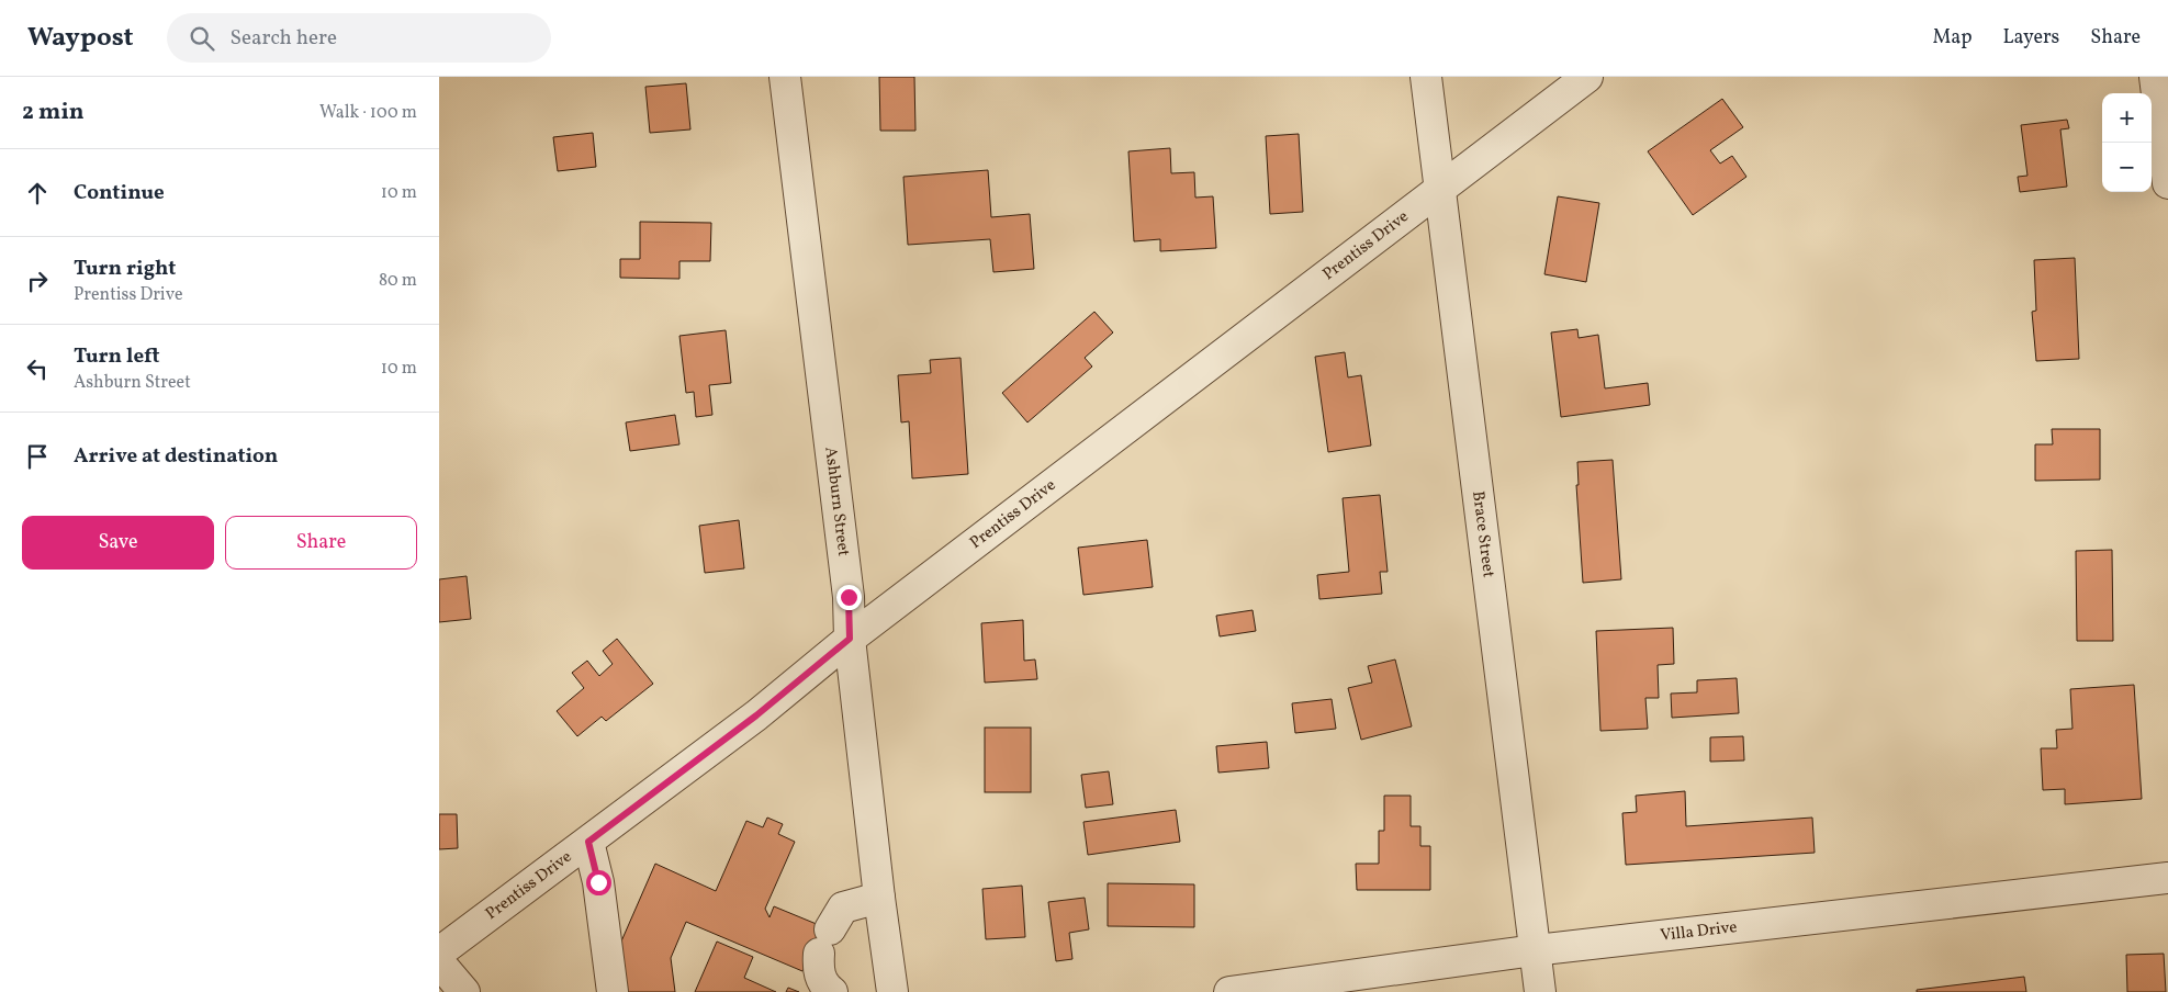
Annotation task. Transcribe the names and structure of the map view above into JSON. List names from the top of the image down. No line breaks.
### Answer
{"streets":{"street":["Prentiss Drive","Ashburn Street","Brace Street","Villa Drive"]},"crossings":[["Prentiss Drive","Ashburn Street"],["Prentiss Drive","Brace Street"],["Brace Street","Villa Drive"]],"page":{"header":"Waypost","search":"Search here","nav":["Map","Layers","Share"],"heading":["2 min","Walk · 100 m"],"map_buttons":["+","−"],"list":[["Continue","10 m"],["Turn right","Prentiss Drive","80 m"],["Turn left","Ashburn Street","10 m"],"Arrive at destination"],"buttons":["Save","Share"]}}
